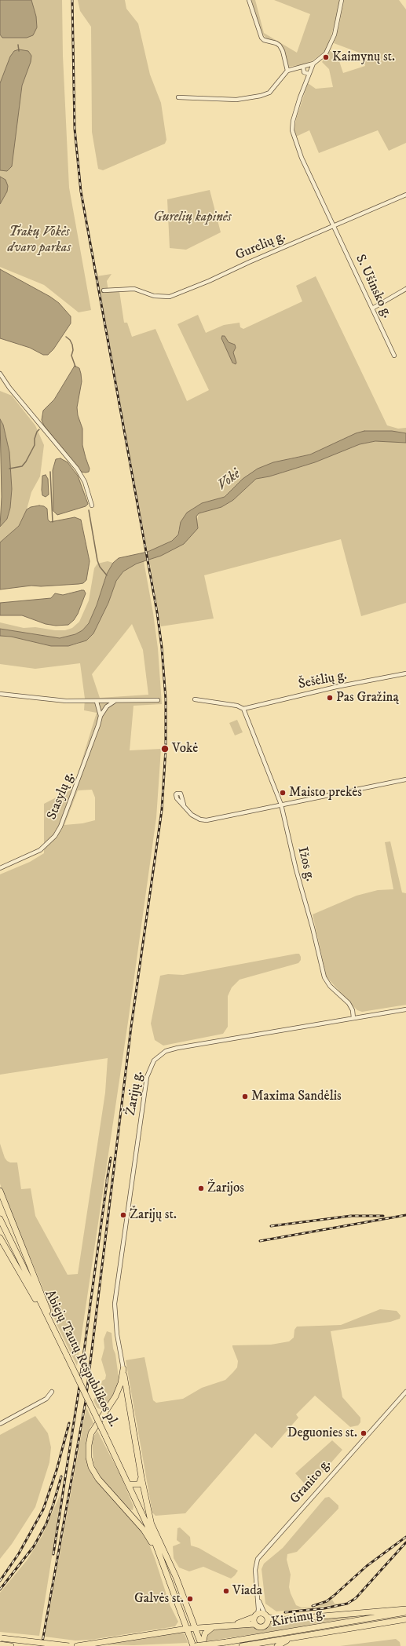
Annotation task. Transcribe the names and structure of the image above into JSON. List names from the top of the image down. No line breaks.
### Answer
{"streets":{"highway":["Abiejų Tautų Respublikos pl.","Kirtimų g."],"street":["Gurelių g.","S. Ušinsko g.","Šešėlių g.","Stasylų g.","Ižos g.","Žarijų g.","Granito g."]},"crossings":[["Gurelių g.","S. Ušinsko g."],["Šešėlių g.","Ižos g."],["Ižos g.","Žarijų g."],["Abiejų Tautų Respublikos pl.","Kirtimų g."]],"water":["Vokė"],"parks":["Gurelių kapinės","Trakų Vokės dvaro parkas"],"places":["Kaimynų st.","Pas Gražiną","Vokė","Maisto prekės","Maxima Sandėlis","Žarijos","Žarijų st.","Deguonies st.","Viada","Galvės st."]}
